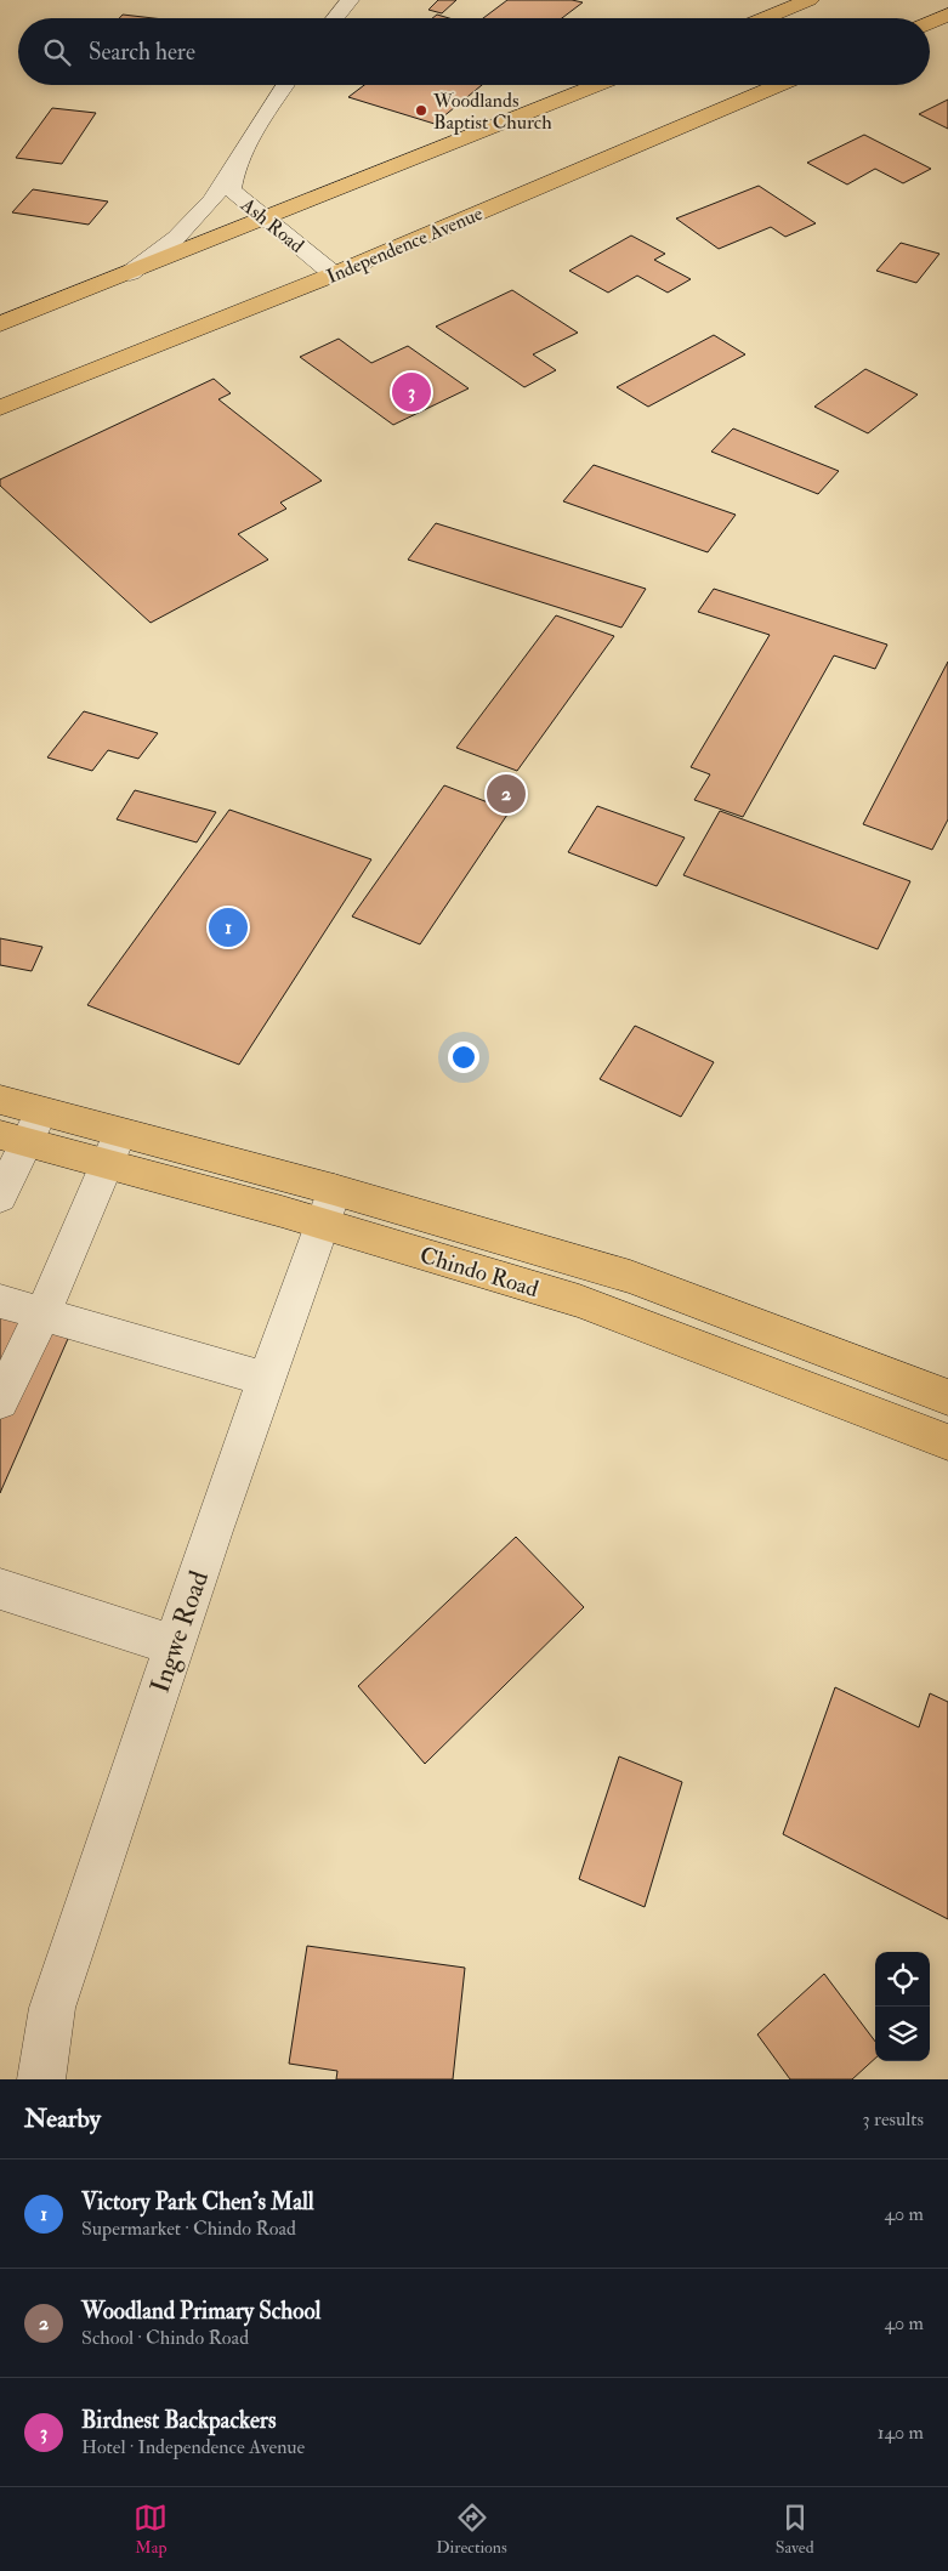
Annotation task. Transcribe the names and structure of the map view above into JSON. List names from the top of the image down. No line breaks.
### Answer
{"streets":{"main road":["Independence Avenue","Chindo Road"],"street":["Ash Road","Ingwe Road"]},"crossings":[["Ash Road","Independence Avenue"],["Chindo Road","Ingwe Road"]],"places":["Woodlands Baptist Church"],"page":{"search":"Search here","pins":["3","2","1"],"heading":["Nearby","3 results"],"list":[{"mark":"1","name":"Victory Park Chen's Mall","note":"Supermarket · Chindo Road","value":"40 m"},{"mark":"2","name":"Woodland Primary School","note":"School · Chindo Road","value":"40 m"},{"mark":"3","name":"Birdnest Backpackers","note":"Hotel · Independence Avenue","value":"140 m"}],"nav":["Map","Directions","Saved"]}}
